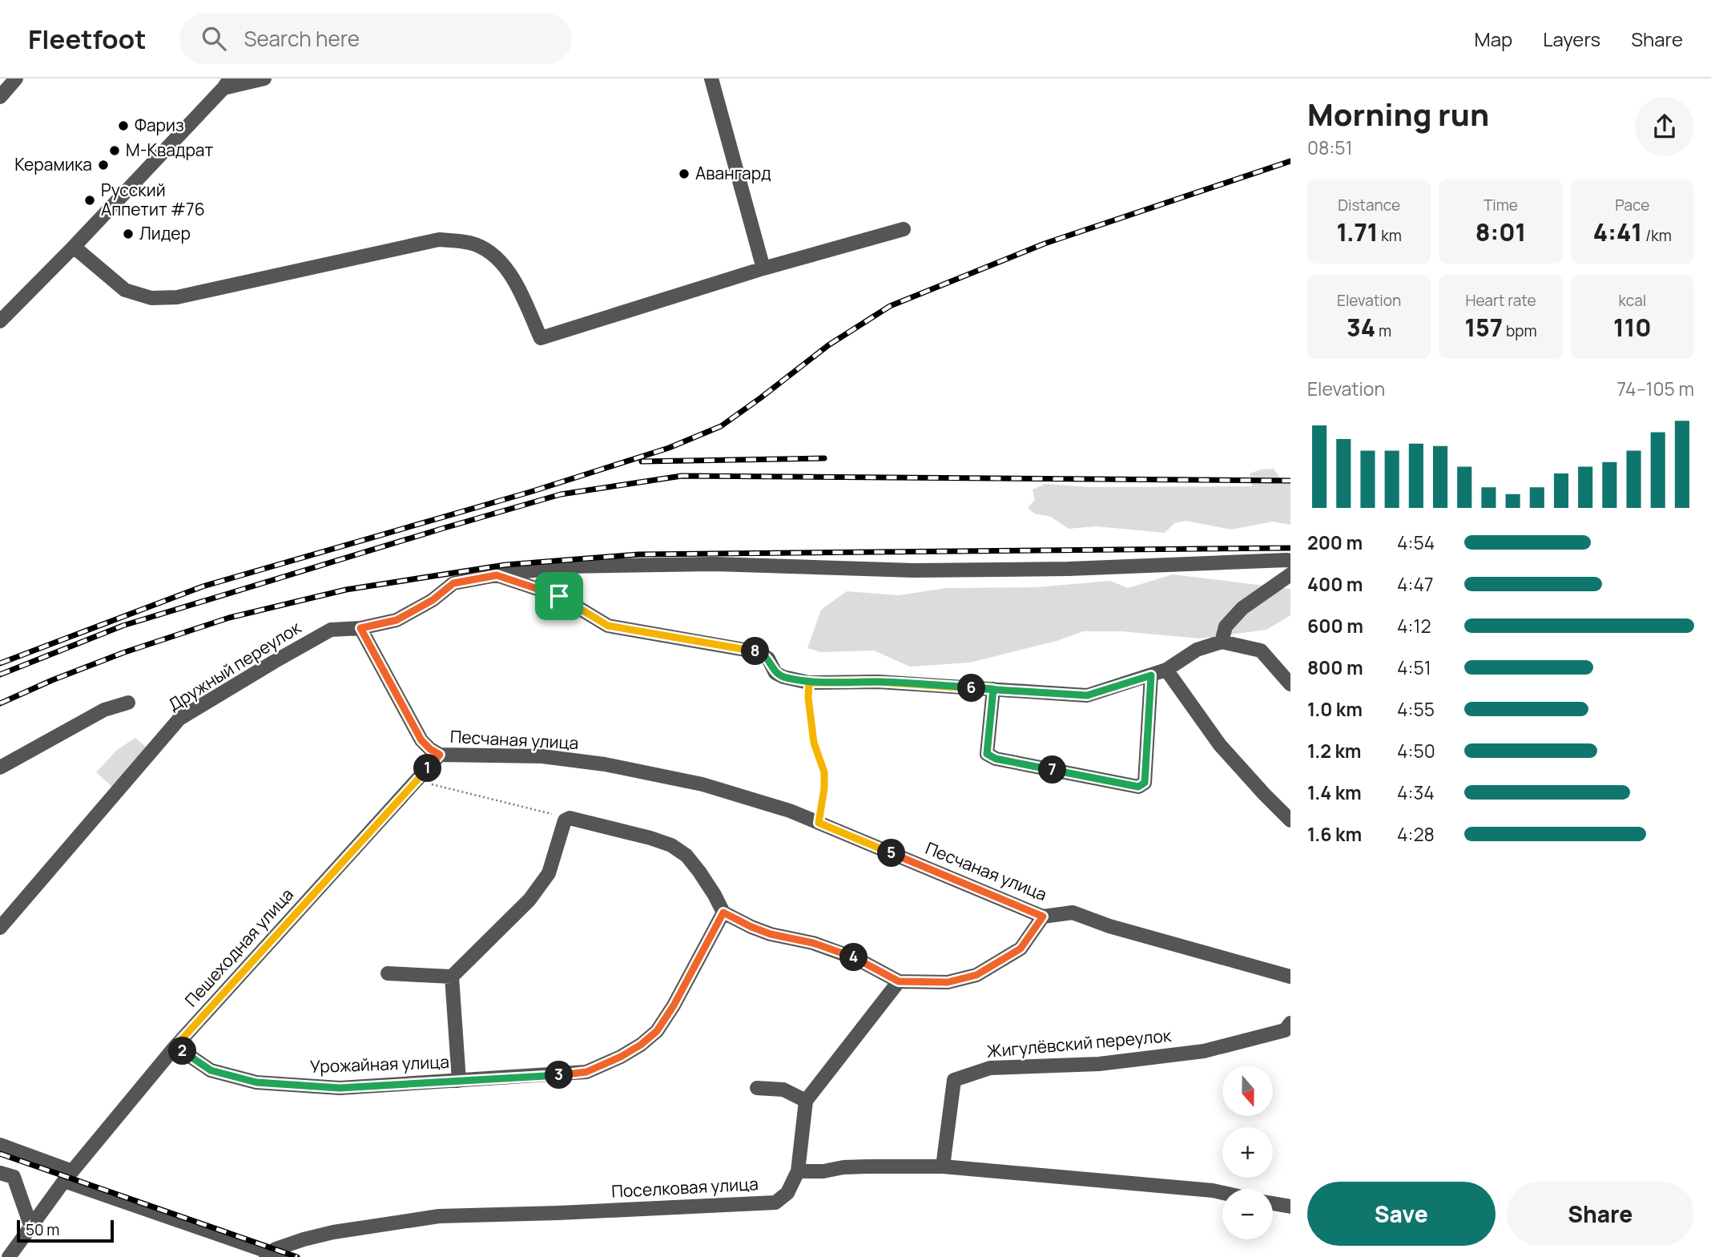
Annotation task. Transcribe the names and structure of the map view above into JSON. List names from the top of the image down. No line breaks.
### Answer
{"streets":{"street":["Дружный переулок","Песчаная улица","Пешеходная улица","Жигулёвский переулок","Урожайная улица","Поселковая улица"]},"crossings":[["Песчаная улица","Пешеходная улица"],["Пешеходная улица","Урожайная улица"],["Пешеходная улица","Поселковая улица"]],"places":["Фариз","М-Квадрат","Керамика","Авангард","Русский Аппетит #76","Лидер"],"scale_bar":"50 m","north":"bottom","page":{"header":"Fleetfoot","search":"Search here","nav":["Map","Layers","Share"],"heading":["Morning run","08:51"],"stats":[["Distance","1.71 km"],["Time","8:01"],["Pace","4:41 /km"],["Elevation","34 m"],["Heart rate","157 bpm"],["kcal","110"]],"chart":["Elevation","74–105 m"],"list":[{"name":"200 m","note":"4:54"},{"name":"400 m","note":"4:47"},{"name":"600 m","note":"4:12"},{"name":"800 m","note":"4:51"},{"name":"1.0 km","note":"4:55"},{"name":"1.2 km","note":"4:50"},{"name":"1.4 km","note":"4:34"},{"name":"1.6 km","note":"4:28"}],"pins":["8","6","1","7","5","4","2","3"],"map_buttons":["+","−"],"buttons":["Save","Share"],"scale":"50 m"}}
